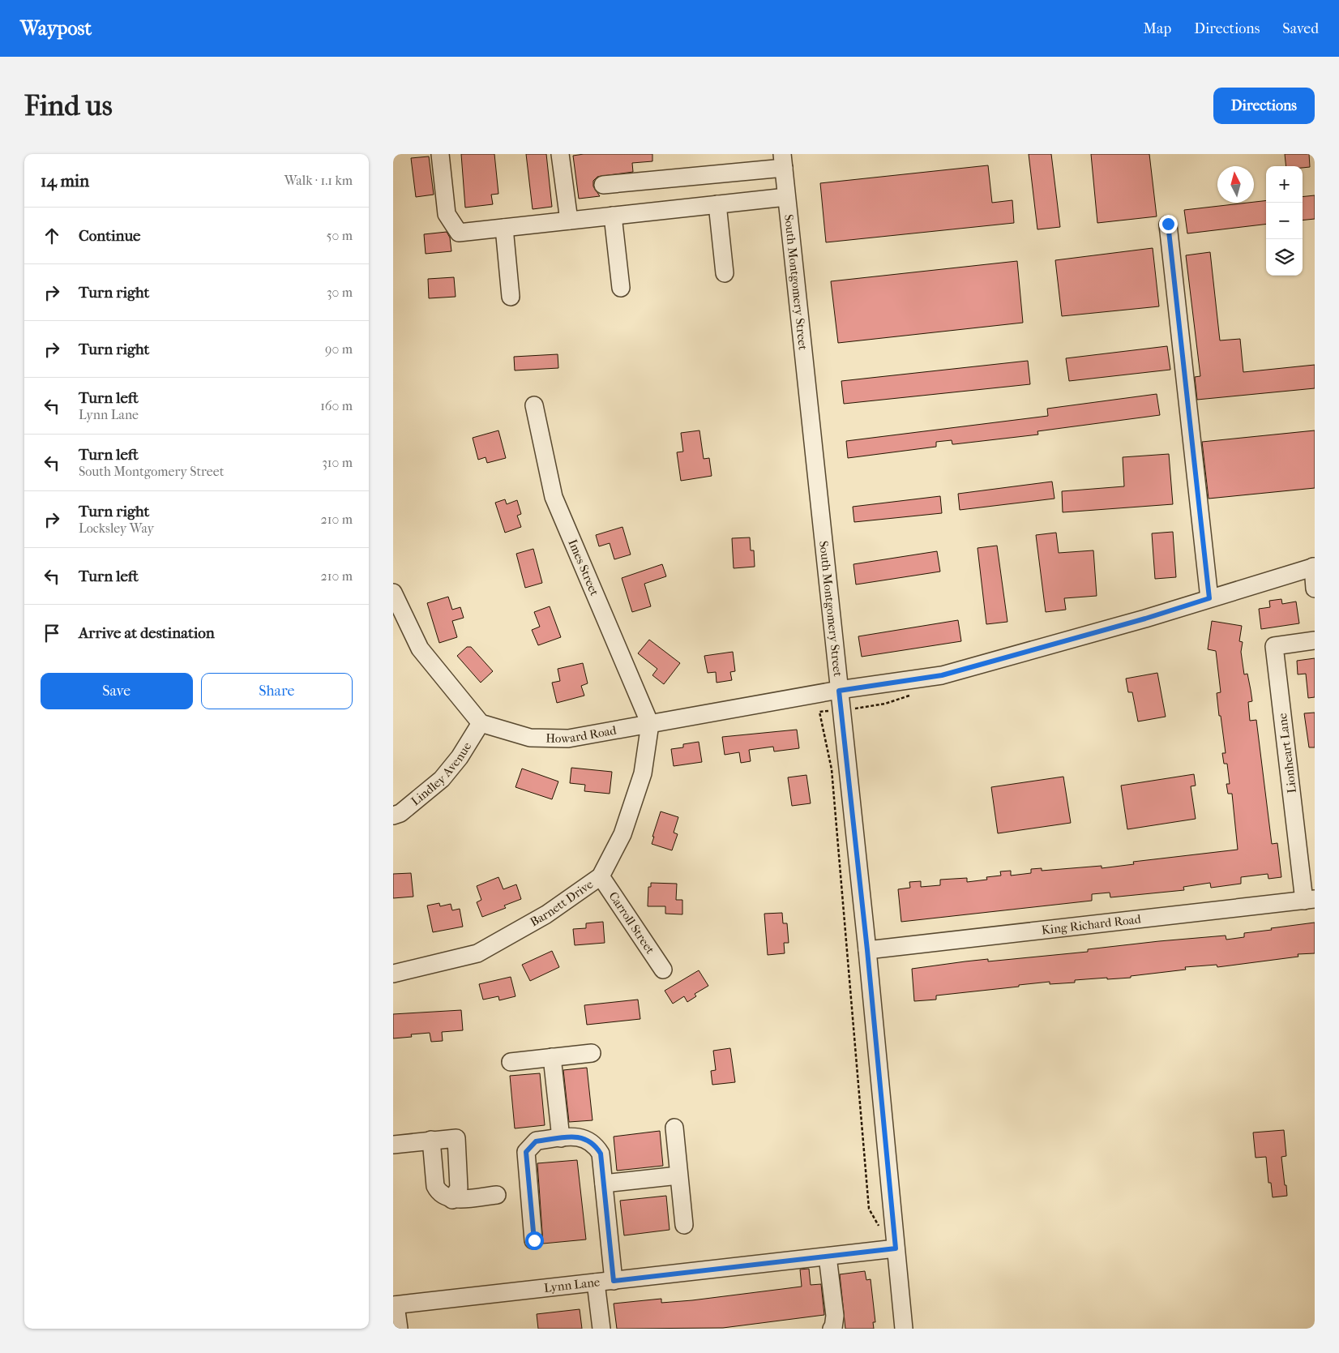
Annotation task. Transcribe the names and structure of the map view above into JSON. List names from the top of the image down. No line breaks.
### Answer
{"streets":{"street":["South Montgomery Street","Imes Street","Howard Road","Lionheart Lane","Lindley Avenue","Barnett Drive","Carroll Street","King Richard Road","Lynn Lane"]},"crossings":[["South Montgomery Street","Howard Road"],["South Montgomery Street","King Richard Road"],["South Montgomery Street","Lynn Lane"],["Imes Street","Howard Road"],["Imes Street","Barnett Drive"],["Howard Road","Lindley Avenue"],["Howard Road","Barnett Drive"],["Lionheart Lane","King Richard Road"],["Barnett Drive","Carroll Street"]],"north":"top","page":{"header":"Waypost","nav":["Map","Directions","Saved"],"buttons":["Directions",["Save","Share"]],"title":"Find us","heading":["14 min","Walk · 1.1 km"],"map_buttons":["+","−"],"list":[["Continue","50 m"],["Turn right","30 m"],["Turn right","90 m"],["Turn left","Lynn Lane","160 m"],["Turn left","South Montgomery Street","310 m"],["Turn right","Locksley Way","210 m"],["Turn left","210 m"],"Arrive at destination"]}}
